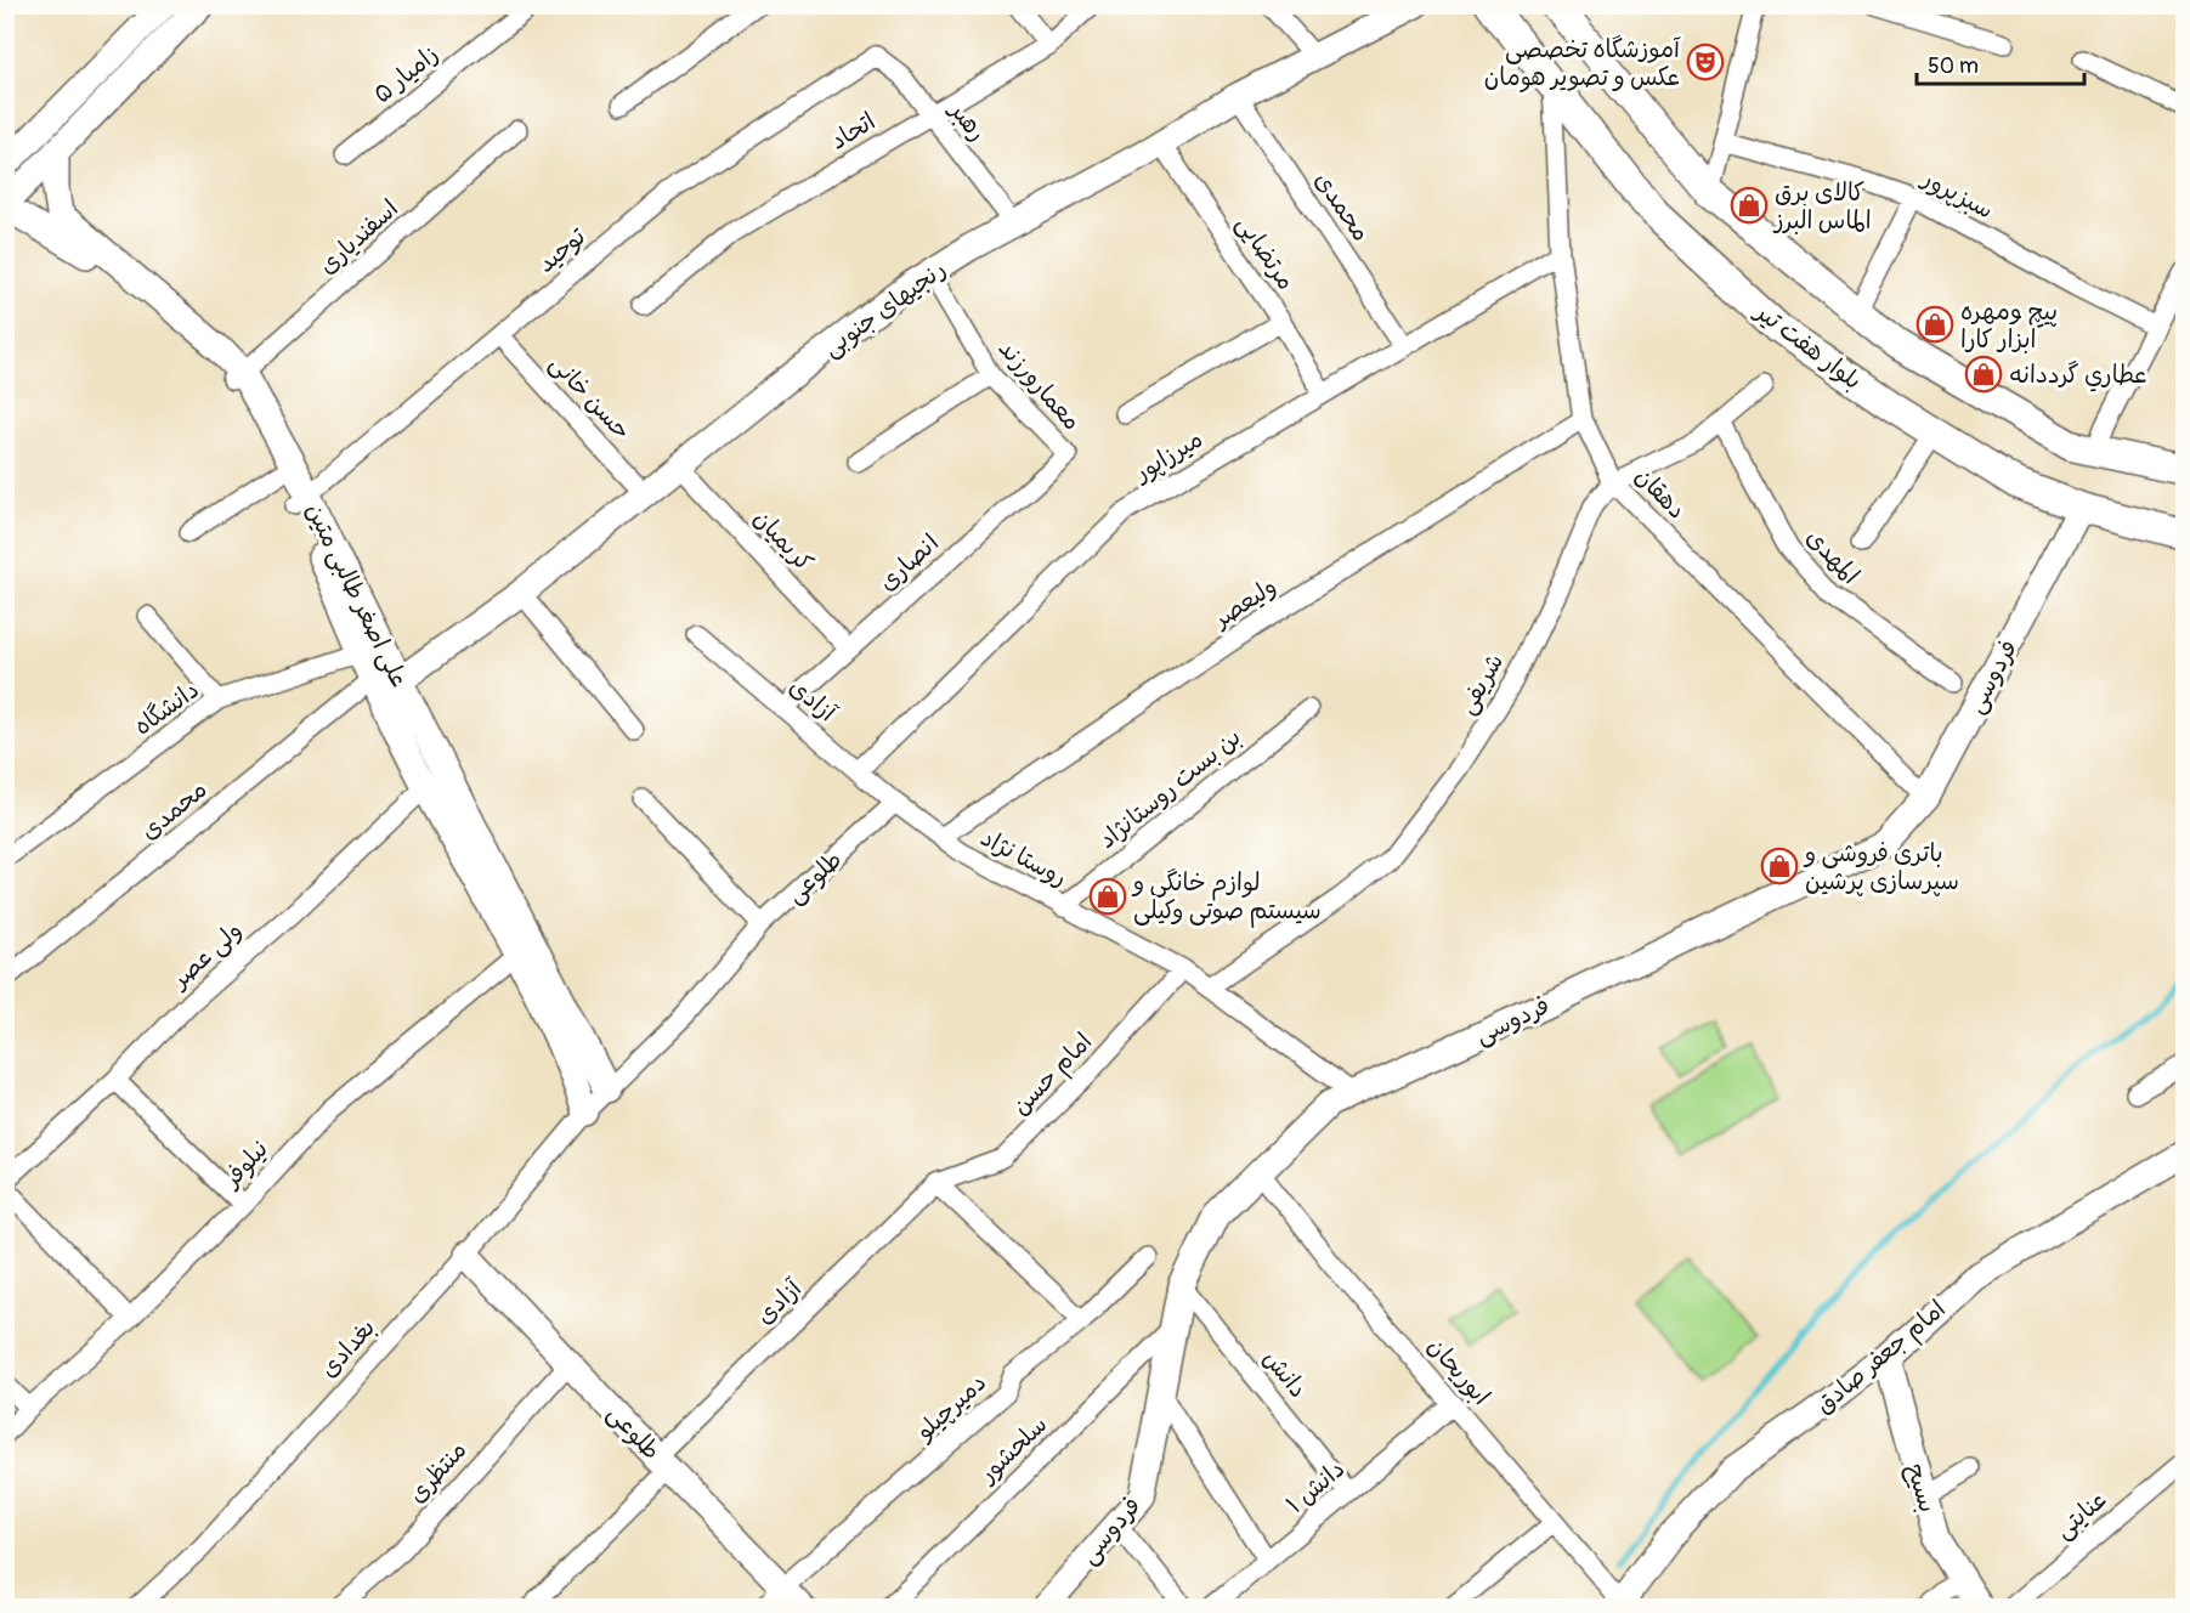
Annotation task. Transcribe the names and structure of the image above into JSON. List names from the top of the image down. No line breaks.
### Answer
{"streets":{"main road":["بلوار هفت تیر"],"street":["زامیار ۵","رهبر","اتحاد","سبزپرور","محمدی","اسفندیاری","توحید","مرتضایی","رنجیهای جنوبی","معمارورزند","حسن خانی","میرزاپور","دهقان","کریمیان","المهدی","انصاری","علی اصغر طالبی متین","ولیعصر","فردوسی","شریفی","آزادی","دانشگاه","بن بست روستانژاد","روستا نژاد","طلوعی","ولی عصر","امام حسن","نیلوفر","بغدادی","امام جعفر صادق","ابوریحان","دانش","دمیرچیلو","سلحشور","منتظری","دانش ۱","بسیح","عنایتی"]},"crossings":[["رهبر","اتحاد"],["رهبر","توحید"],["رهبر","رنجیهای جنوبی"],["محمدی","رنجیهای جنوبی"],["محمدی","میرزاپور"],["محمدی","علی اصغر طالبی متین"],["اسفندیاری","علی اصغر طالبی متین"],["توحید","حسن خانی"],["توحید","علی اصغر طالبی متین"],["مرتضایی","رنجیهای جنوبی"],["مرتضایی","میرزاپور"],["رنجیهای جنوبی","معمارورزند"],["رنجیهای جنوبی","حسن خانی"],["رنجیهای جنوبی","کریمیان"],["رنجیهای جنوبی","علی اصغر طالبی متین"],["بلوار هفت تیر","دهقان"],["بلوار هفت تیر","فردوسی"],["معمارورزند","انصاری"],["میرزاپور","دهقان"],["میرزاپور","آزادی"],["دهقان","ولیعصر"],["دهقان","فردوسی"],["دهقان","شریفی"],["کریمیان","انصاری"],["المهدی","شریفی"],["انصاری","آزادی"],["علی اصغر طالبی متین","دانشگاه"],["علی اصغر طالبی متین","طلوعی"],["علی اصغر طالبی متین","ولی عصر"],["علی اصغر طالبی متین","نیلوفر"],["علی اصغر طالبی متین","بغدادی"],["ولیعصر","روستا نژاد"],["فردوسی","روستا نژاد"],["فردوسی","ابوریحان"],["فردوسی","دانش"],["فردوسی","سلحشور"],["شریفی","روستا نژاد"],["آزادی","روستا نژاد"],["آزادی","طلوعی"],["آزادی","امام حسن"],["بن بست روستانژاد","روستا نژاد"],["روستا نژاد","طلوعی"],["روستا نژاد","امام حسن"],["طلوعی","بغدادی"],["طلوعی","دمیرچیلو"],["طلوعی","منتظری"],["امام جعفر صادق","ابوریحان"],["امام جعفر صادق","بسیح"],["ابوریحان","دانش ۱"],["دانش","دانش ۱"]],"places":{"theatre":["آموزشگاه تخصصی عکس و تصویر هومان"],"shop":["کالای برق الماس البرز","پیچ ومهره ابزار کارا","عطاري گرددانه","باتری فروشی و سپرسازی پرشین","لوازم خانگی و سیستم صوتی وکیلی"]},"scale_bar":"50 m"}
